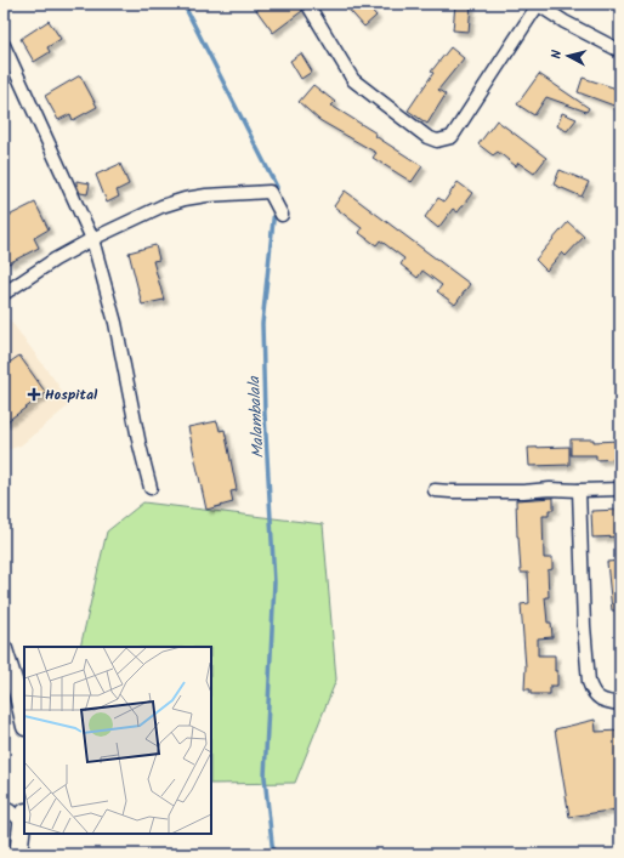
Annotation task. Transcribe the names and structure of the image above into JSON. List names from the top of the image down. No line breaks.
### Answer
{"water":["Malambalala"],"places":{"health":["Hospital"]},"north":"left"}
